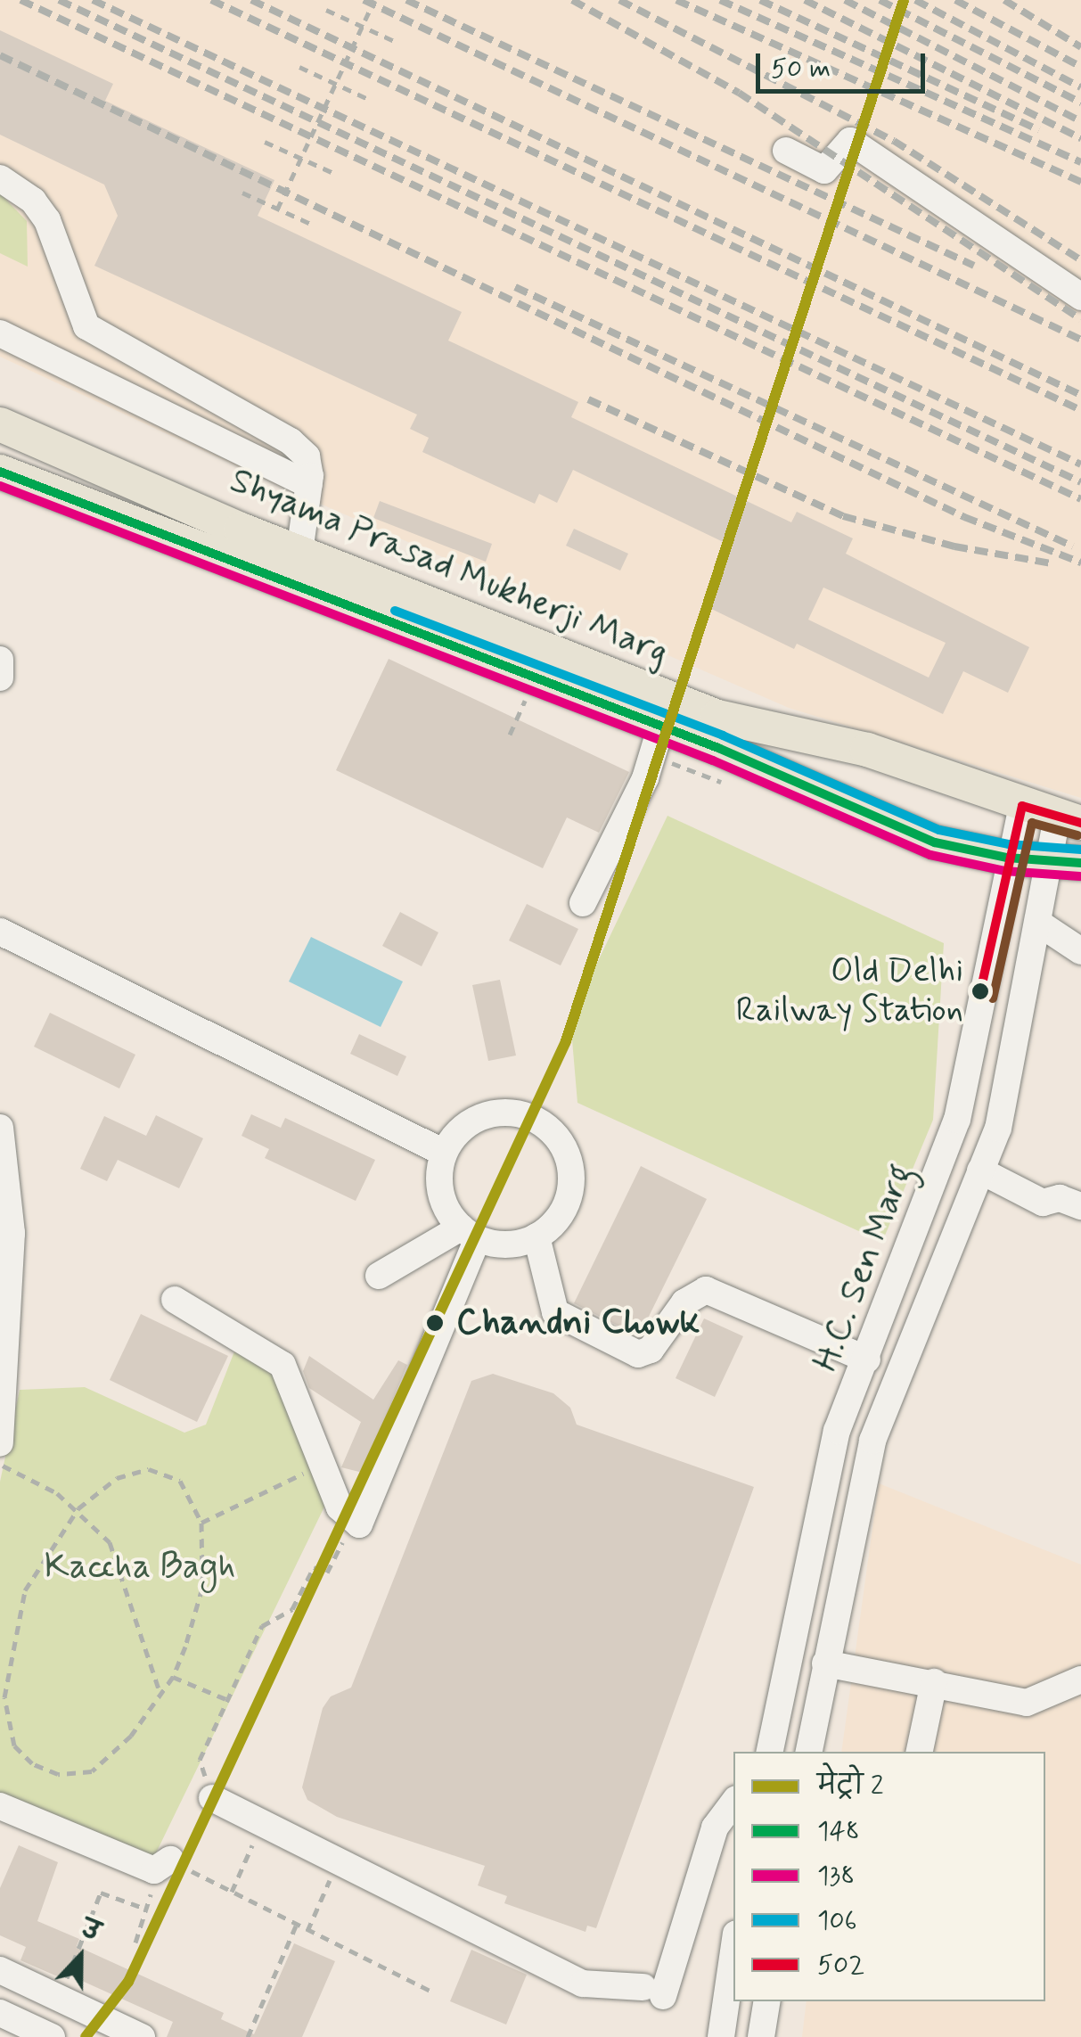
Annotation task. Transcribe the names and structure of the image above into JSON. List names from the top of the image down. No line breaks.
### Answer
{"streets":{"main road":["Shyama Prasad Mukherji Marg"],"street":["H.C. Sen Marg"]},"crossings":[["Shyama Prasad Mukherji Marg","H.C. Sen Marg"]],"parks":["Kaccha Bagh"],"places":["Old Delhi Railway Station","Chandni Chowk"],"lines":["metro line 2","transit line 148","transit line 138","transit line 106","transit line 502"],"legend":["मेट्रो 2","148","138","106","502"],"scale_bar":"50 m","north":"top"}
